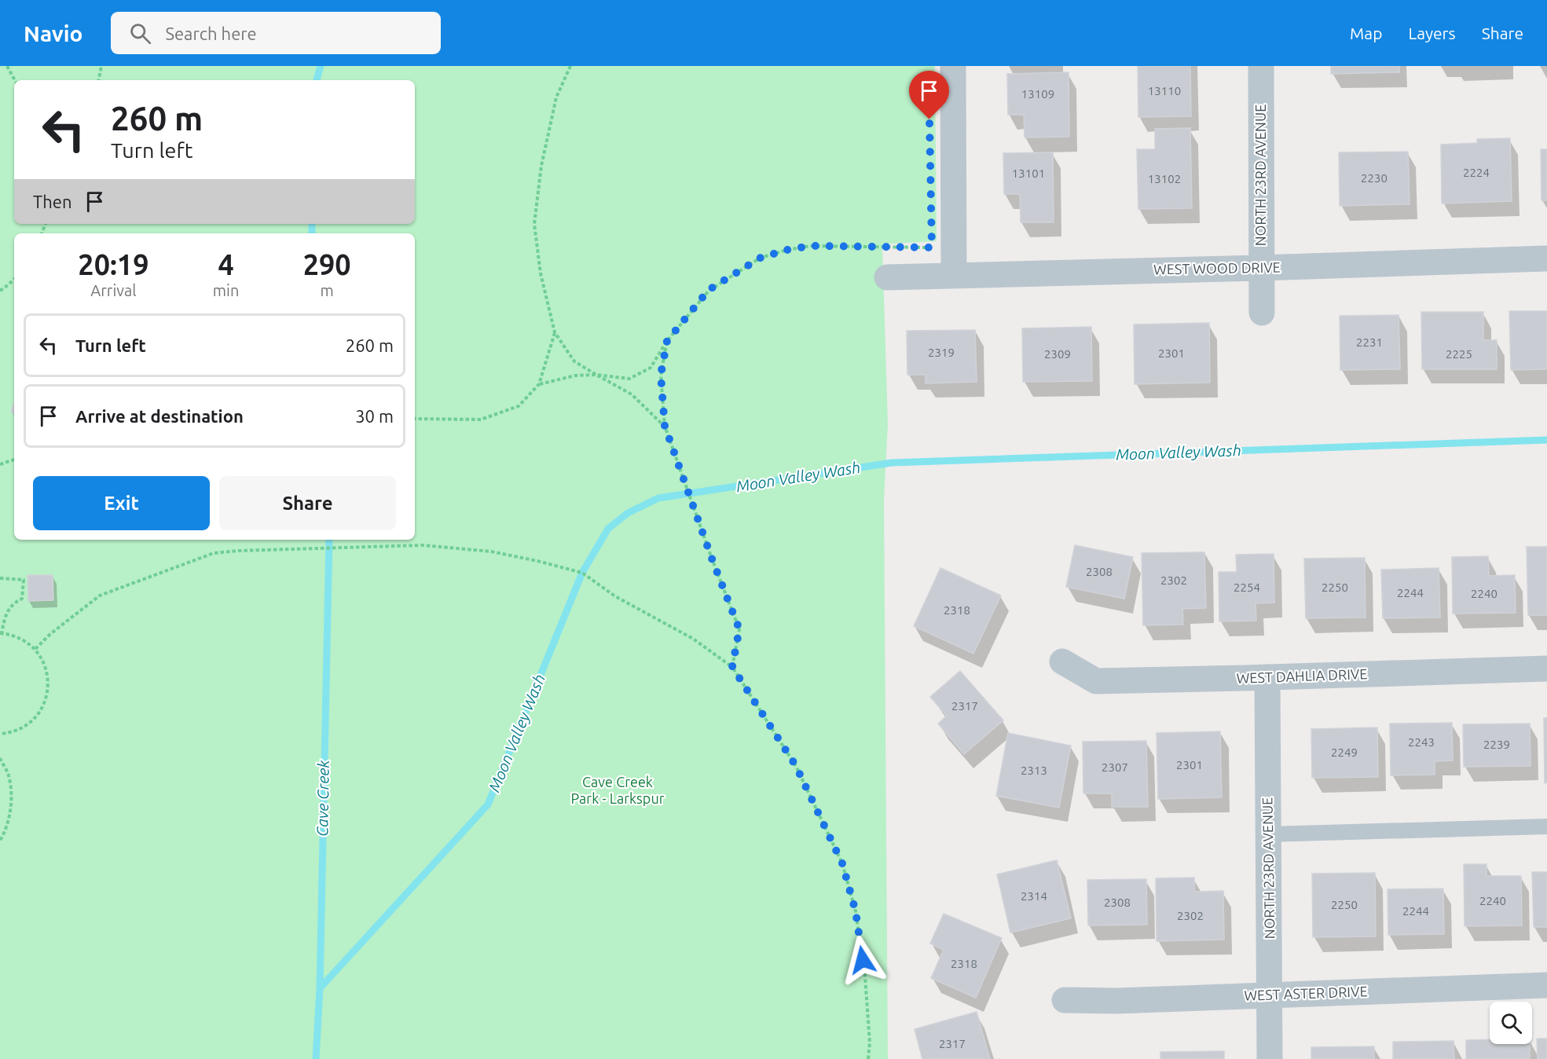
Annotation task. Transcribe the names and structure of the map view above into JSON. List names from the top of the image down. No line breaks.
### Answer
{"streets":{"street":["NORTH 23RD AVENUE","WEST WOOD DRIVE","WEST DAHLIA DRIVE","WEST ASTER DRIVE"]},"crossings":[["NORTH 23RD AVENUE","WEST WOOD DRIVE"],["NORTH 23RD AVENUE","WEST DAHLIA DRIVE"],["NORTH 23RD AVENUE","WEST ASTER DRIVE"]],"water":["Moon Valley Wash","Cave Creek"],"parks":["Cave Creek Park - Larkspur"],"house_numbers":["13110","13109","2224","13101","2230","13102","2231","2319","2301","2309","2225","2308","2302","2254","2250","2244","2240","2318","2317","2243","2239","2249","2301","2307","2313","2314","2240","2308","2250","2244","2302","2318","2317"],"page":{"header":"Navio","search":"Search here","nav":["Map","Layers","Share"],"turn":["260 m","Turn left"],"then":"Then","eta":["20:19","Arrival","4","min","290","m"],"list":[{"name":"Turn left","value":"260 m"},{"name":"Arrive at destination","value":"30 m"}],"buttons":["Exit","Share"]}}
